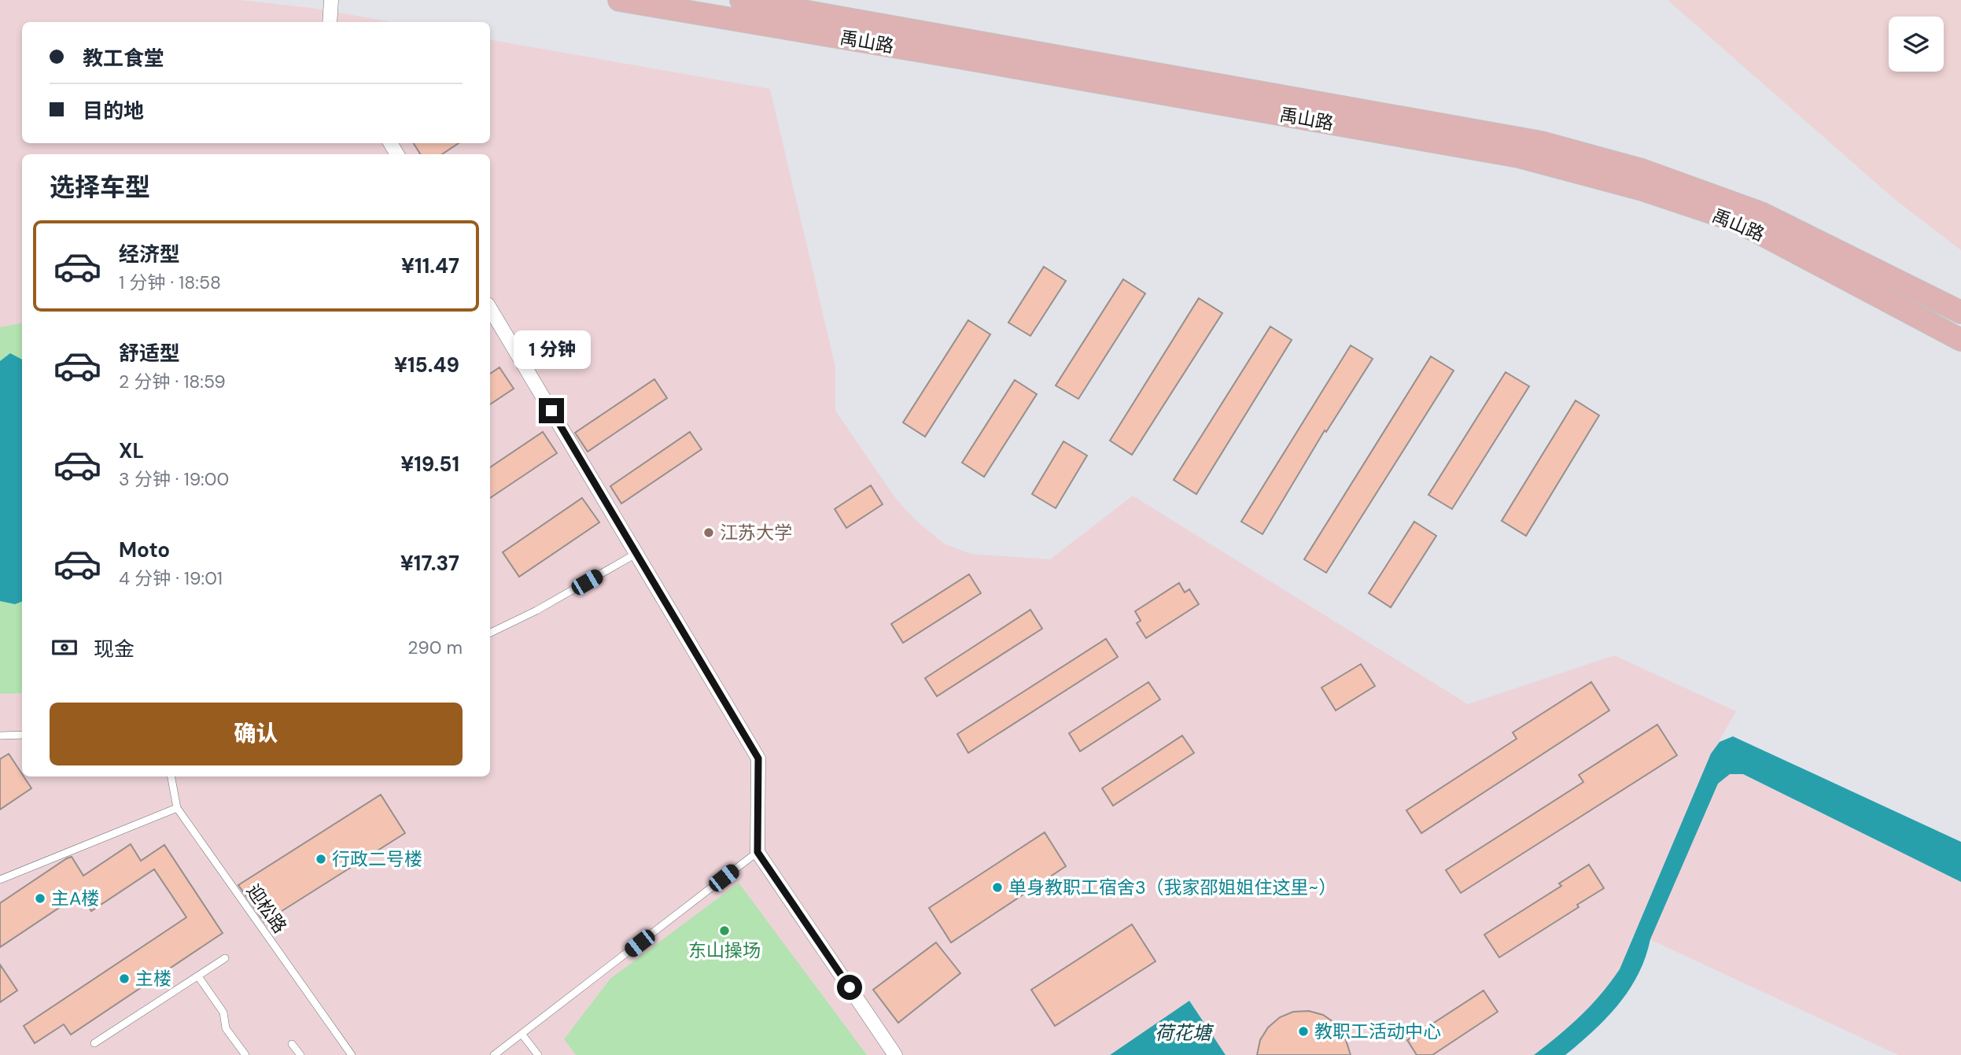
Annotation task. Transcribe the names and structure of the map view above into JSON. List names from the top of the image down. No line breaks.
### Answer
{"streets":{"main road":["禹山路"],"lane":["迎松路"]},"water":["荷花塘"],"places":["江苏大学","行政二号楼","单身教职工宿舍3（我家邵姐姐住这里~）","主A楼","东山操场","主楼","教职工活动中心"],"page":{"banner":["教工食堂","目的地"],"heading":"选择车型","list":[{"name":"经济型","note":"1 分钟 · 18:58","value":"¥11.47"},{"name":"舒适型","note":"2 分钟 · 18:59","value":"¥15.49"},{"name":"XL","note":"3 分钟 · 19:00","value":"¥19.51"},{"name":"Moto","note":"4 分钟 · 19:01","value":"¥17.37"}],"bubble":"1 分钟","pay":["现金","290 m"],"buttons":"确认"}}
